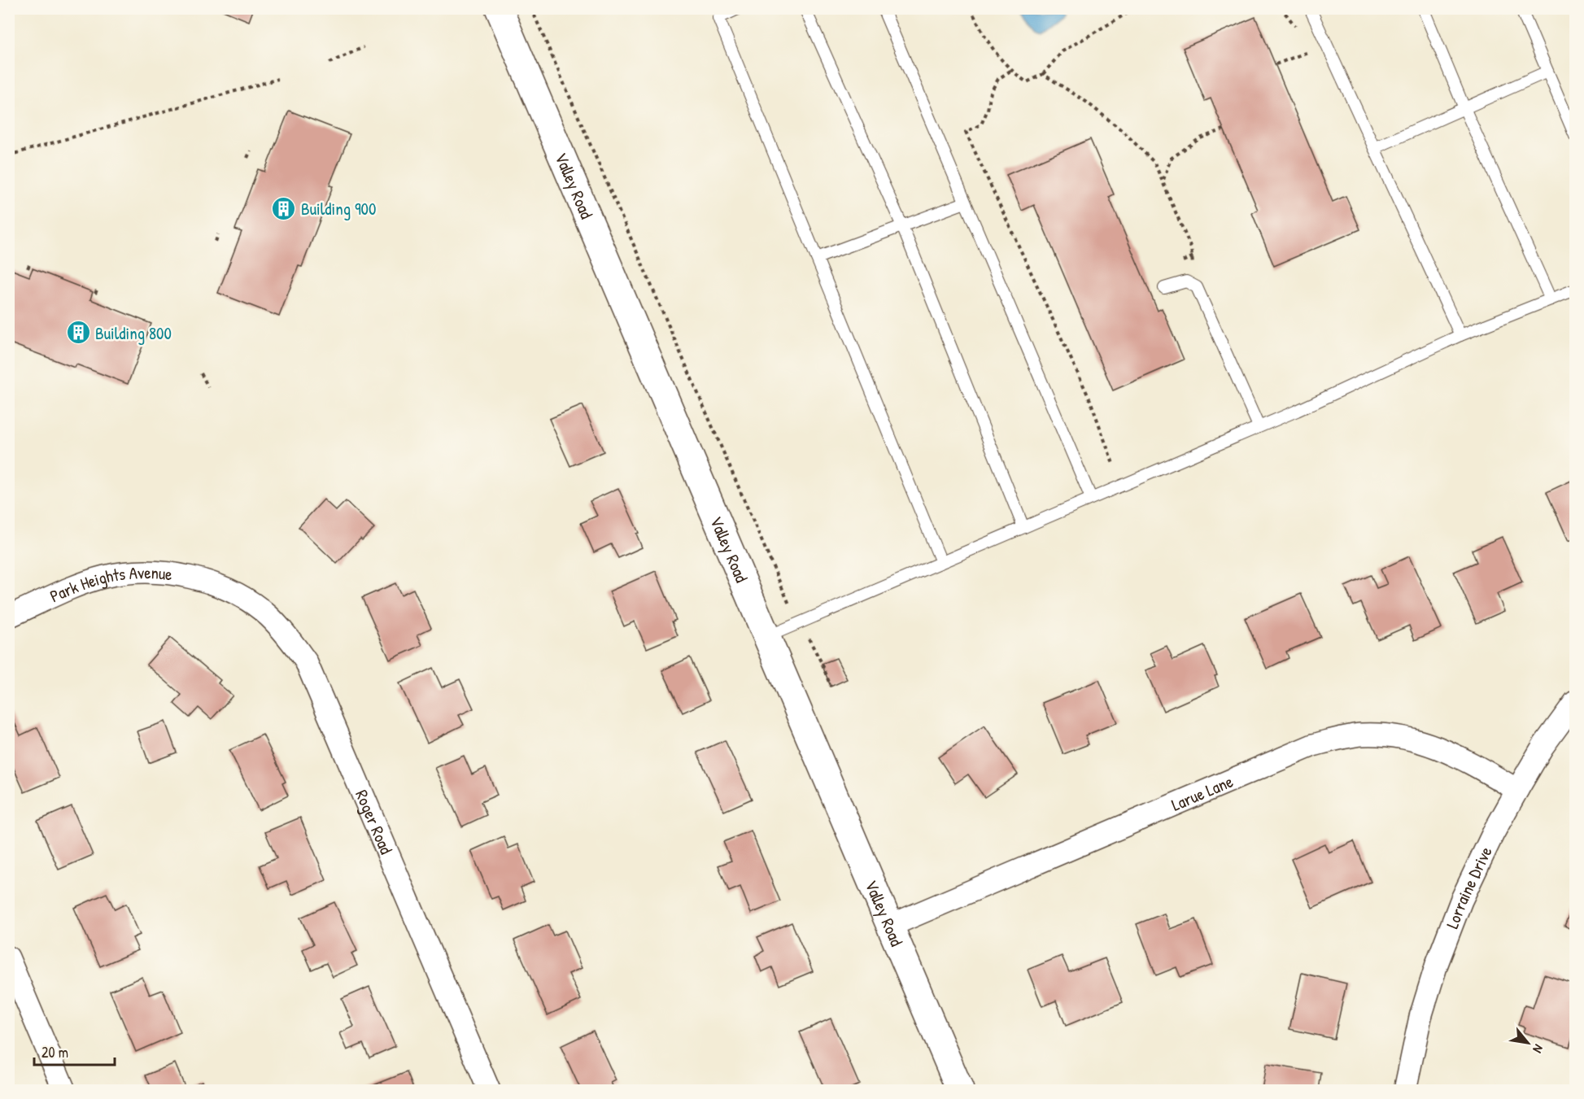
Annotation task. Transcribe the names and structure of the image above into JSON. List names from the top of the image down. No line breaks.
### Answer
{"streets":{"street":["Valley Road","Park Heights Avenue","Larue Lane","Roger Road","Lorraine Drive"]},"crossings":[["Valley Road","Larue Lane"],["Park Heights Avenue","Roger Road"],["Larue Lane","Lorraine Drive"]],"places":{"building":["Building 900","Building 800"]},"scale_bar":"20 m","north":"bottom right"}
